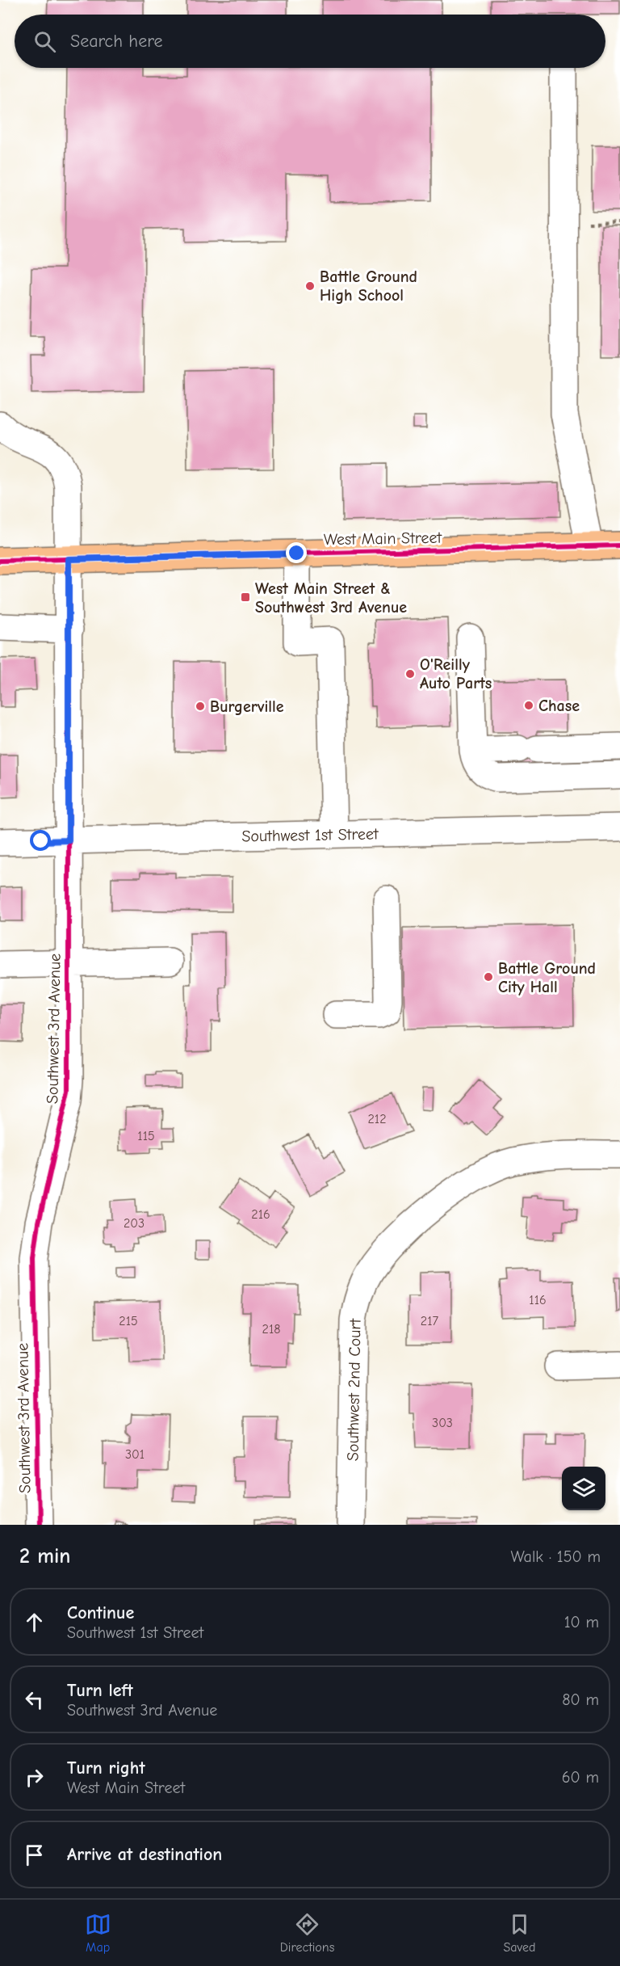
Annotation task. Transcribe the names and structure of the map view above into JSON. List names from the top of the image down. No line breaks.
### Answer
{"streets":{"main road":["West Main Street"],"street":["Southwest 1st Street","Southwest 3rd Avenue","Southwest 2nd Court"]},"crossings":[["West Main Street","Southwest 3rd Avenue"],["Southwest 1st Street","Southwest 3rd Avenue"]],"places":{"other":["Battle Ground High School","O'Reilly Auto Parts","Chase","Burgerville","Battle Ground City Hall"],"transit":["West Main Street & Southwest 3rd Avenue"]},"house_numbers":["212","115","216","203","116","215","217","218","303","301"],"page":{"search":"Search here","heading":["2 min","Walk · 150 m"],"list":[["Continue","Southwest 1st Street","10 m"],["Turn left","Southwest 3rd Avenue","80 m"],["Turn right","West Main Street","60 m"],"Arrive at destination"],"nav":["Map","Directions","Saved"]}}
